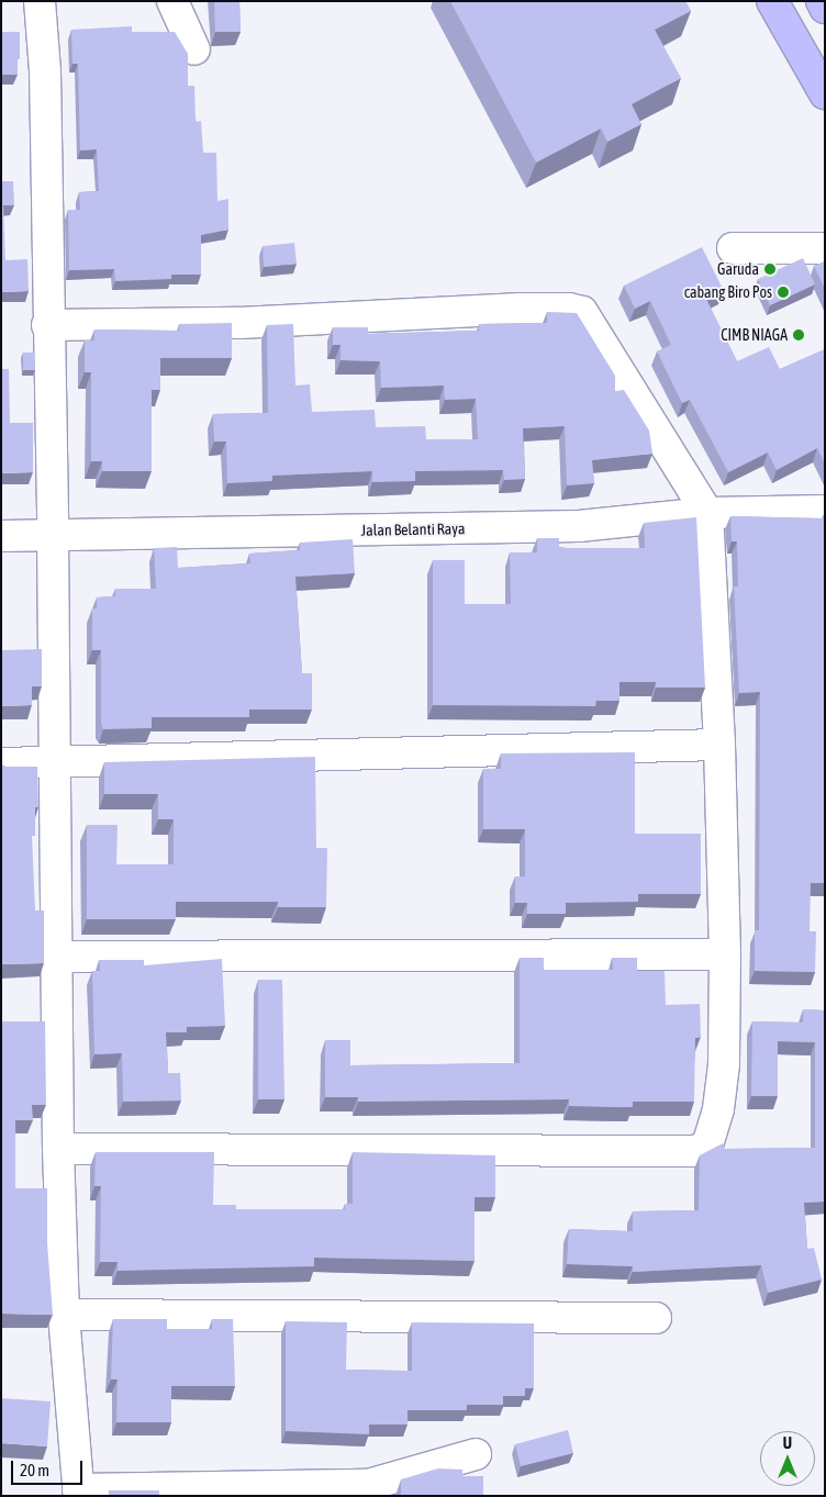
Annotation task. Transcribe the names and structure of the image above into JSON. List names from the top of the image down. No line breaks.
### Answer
{"streets":{"street":["Jalan Belanti Raya"]},"places":["Garuda","cabang Biro Pos","CIMB NIAGA"],"scale_bar":"20 m","north":"top"}
